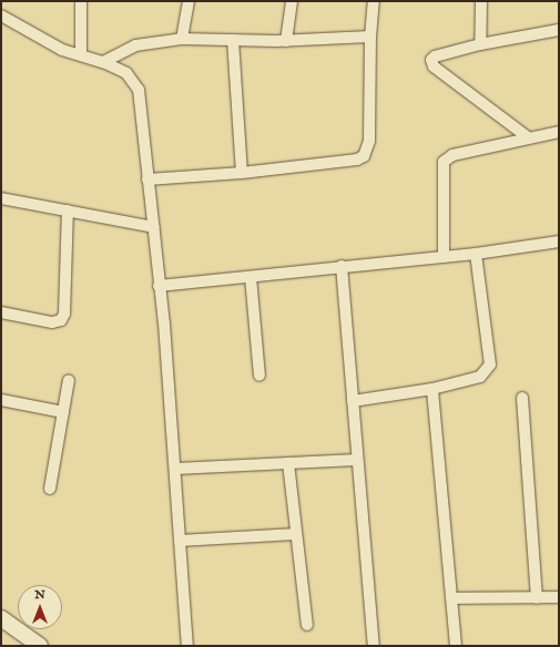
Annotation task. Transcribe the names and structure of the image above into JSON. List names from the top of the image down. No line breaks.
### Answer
{"north":"top"}
